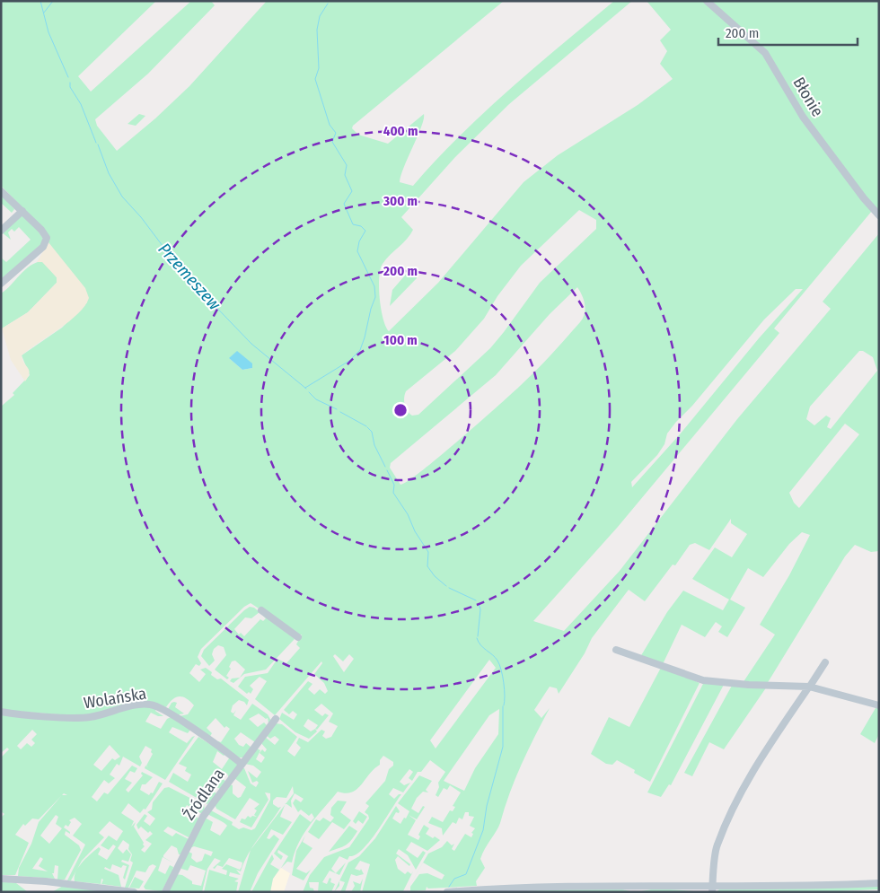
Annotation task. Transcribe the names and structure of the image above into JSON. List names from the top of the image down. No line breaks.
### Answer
{"streets":{"street":["Błonie","Wolańska","Źródlana"]},"crossings":[["Wolańska","Źródlana"]],"water":["Przemeszew"],"scale_bar":"200 m","rings":["400 m","300 m","200 m","100 m"]}
